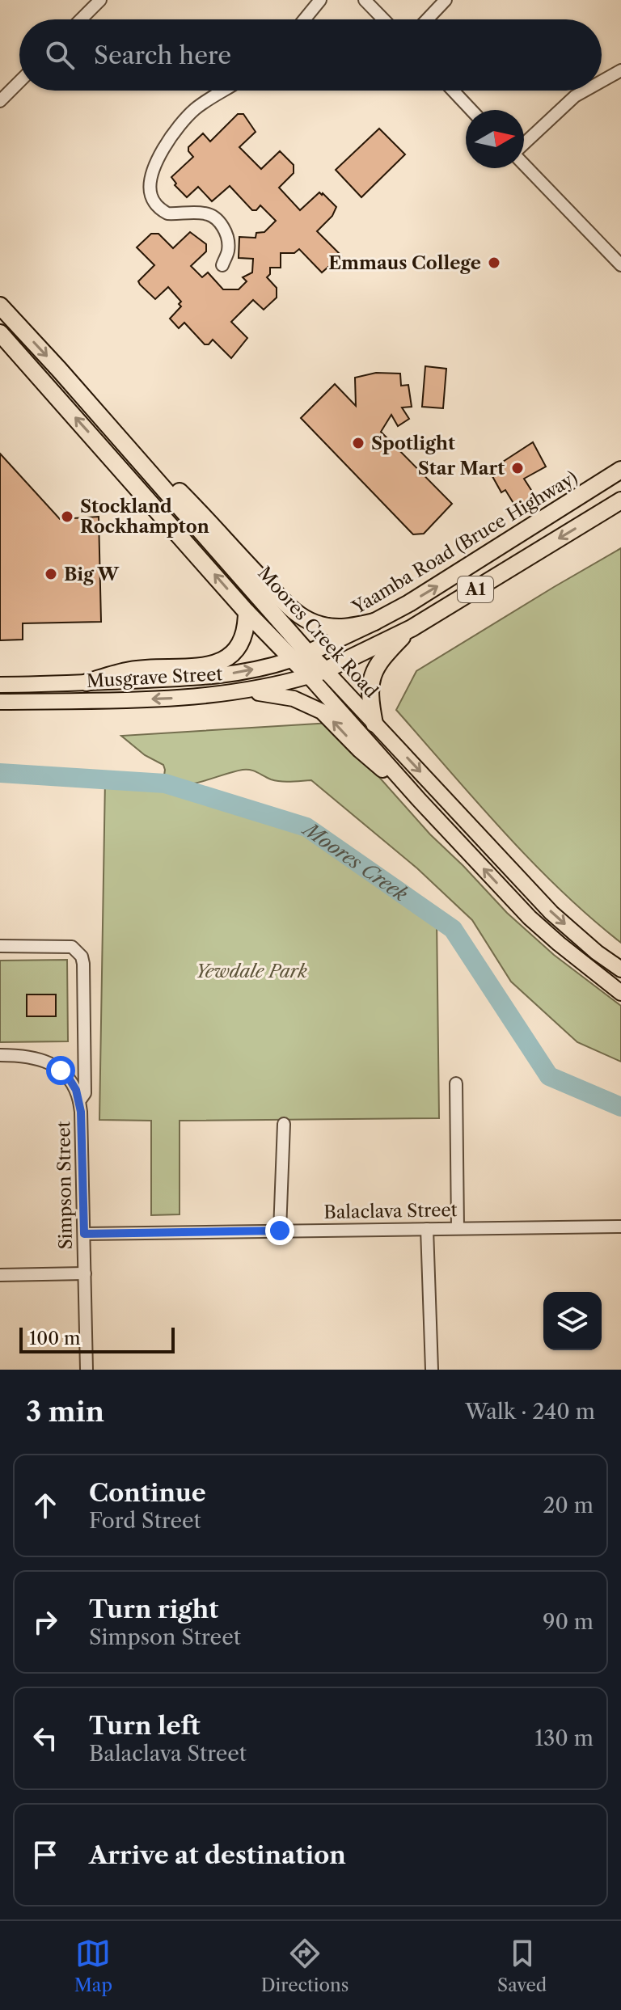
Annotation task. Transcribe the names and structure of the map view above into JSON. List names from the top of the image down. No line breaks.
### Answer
{"streets":{"highway":["Yaamba Road (Bruce Highway)","A1","Moores Creek Road"],"main road":["Musgrave Street"],"street":["Simpson Street","Balaclava Street"]},"crossings":[["Yaamba Road (Bruce Highway)","A1"],["Yaamba Road (Bruce Highway)","Moores Creek Road"],["Yaamba Road (Bruce Highway)","Musgrave Street"],["A1","Moores Creek Road"],["A1","Musgrave Street"],["Moores Creek Road","Musgrave Street"],["Simpson Street","Balaclava Street"]],"water":["Moores Creek"],"parks":["Yewdale Park"],"places":["Emmaus College","Spotlight","Star Mart","Stockland Rockhampton","Big W"],"scale_bar":"100 m","north":"right","page":{"search":"Search here","scale":"100 m","heading":["3 min","Walk · 240 m"],"list":[["Continue","Ford Street","20 m"],["Turn right","Simpson Street","90 m"],["Turn left","Balaclava Street","130 m"],"Arrive at destination"],"nav":["Map","Directions","Saved"]}}
